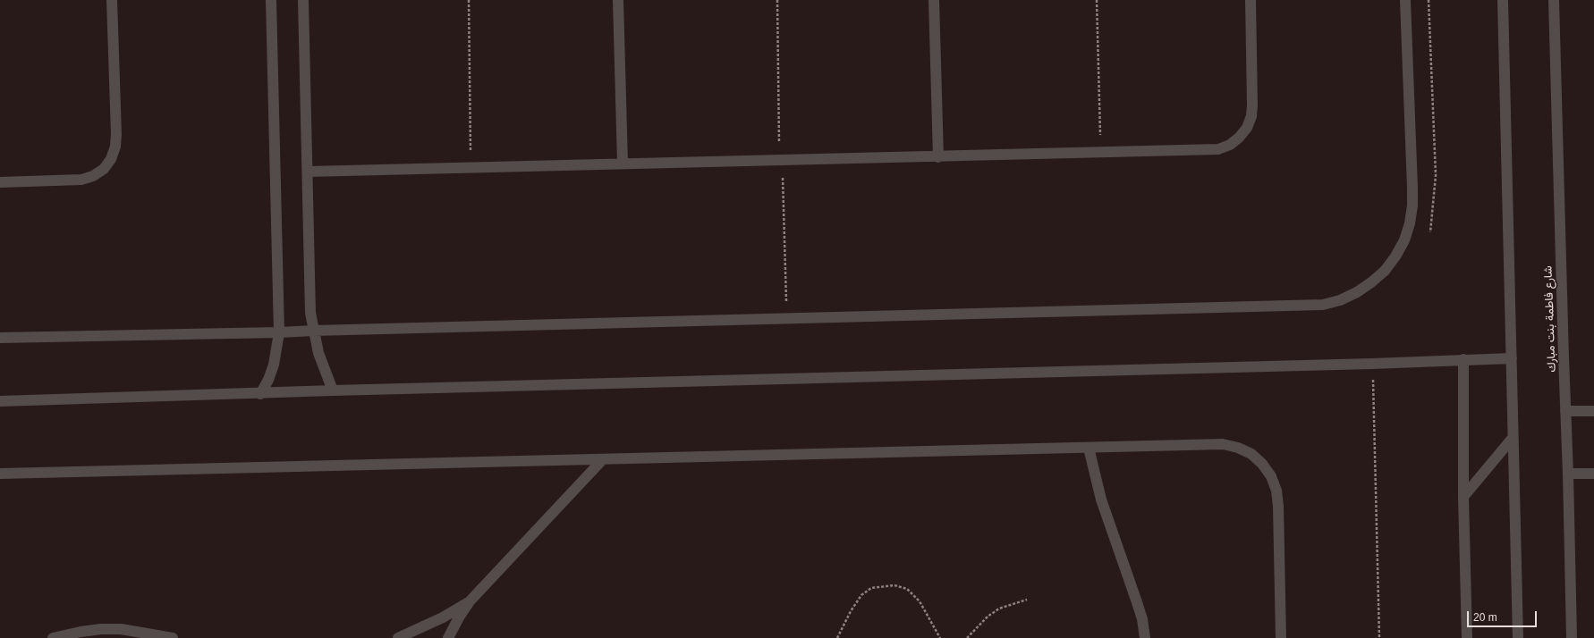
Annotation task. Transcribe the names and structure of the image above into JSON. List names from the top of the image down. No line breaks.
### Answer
{"streets":{"street":["شارع فاطمة بنت مبارك"]},"scale_bar":"20 m"}
